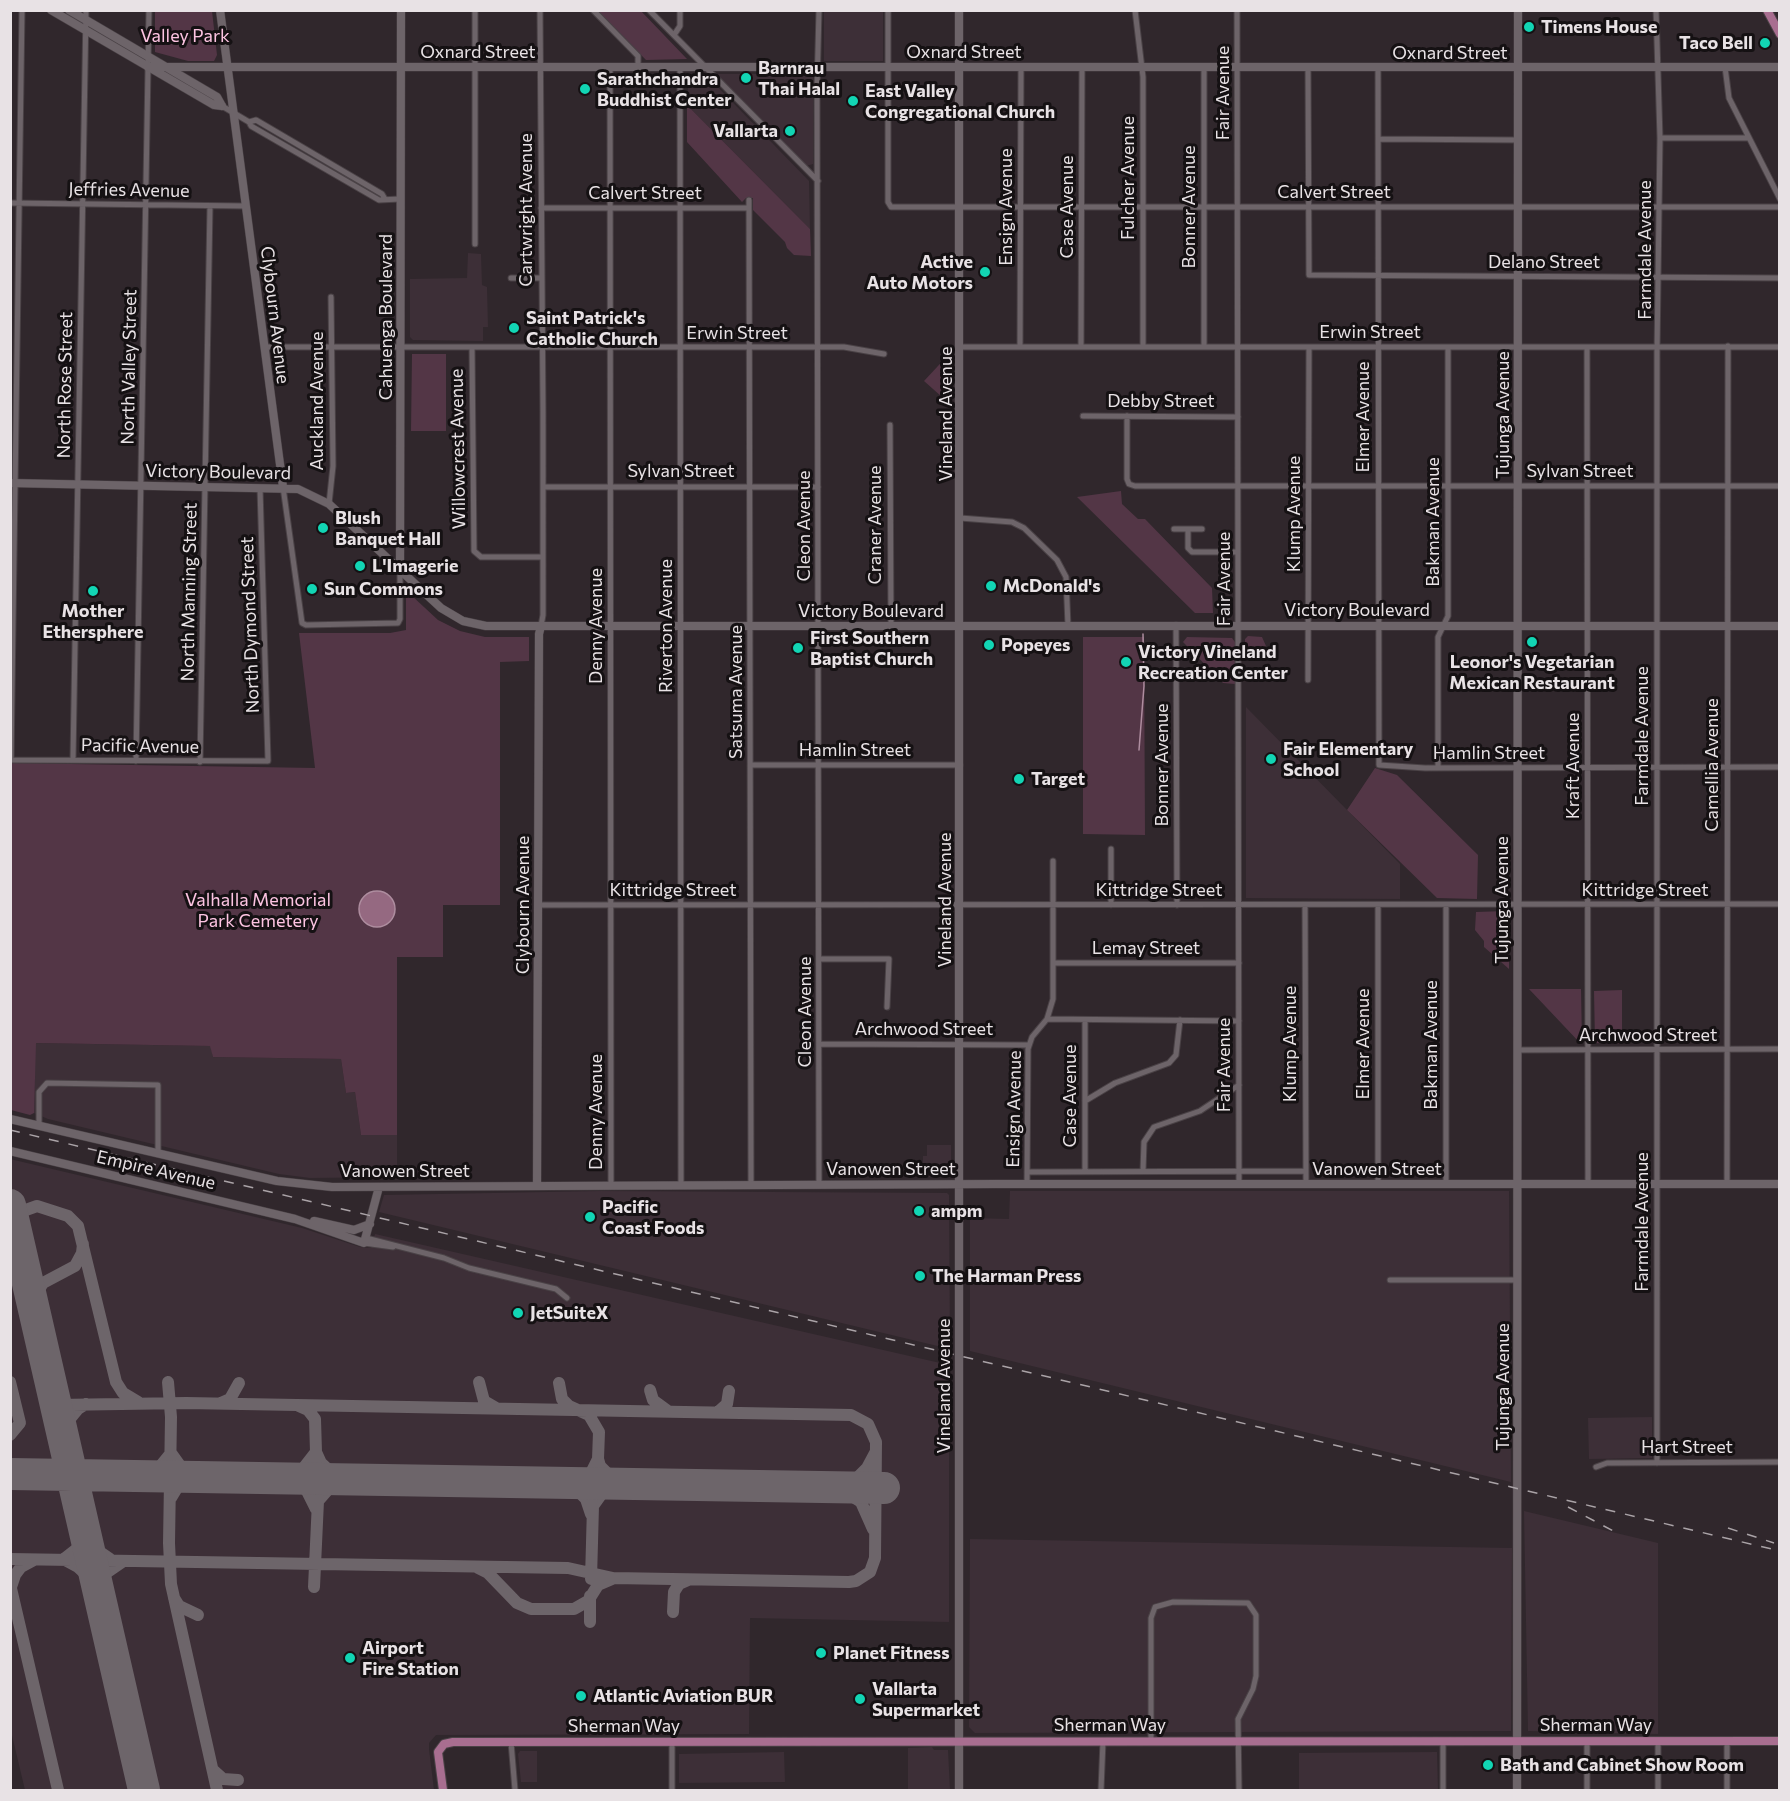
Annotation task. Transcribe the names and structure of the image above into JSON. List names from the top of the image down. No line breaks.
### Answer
{"streets":{"main road":["Oxnard Street","Clybourn Avenue","Cahuenga Boulevard","Vineland Avenue","Tujunga Avenue","Victory Boulevard","Vanowen Street","Empire Avenue","Sherman Way"],"street":["Fair Avenue","Fulcher Avenue","Jeffries Avenue","Calvert Street","Ensign Avenue","Case Avenue","Bonner Avenue","Cartwright Avenue","Farmdale Avenue","Delano Street","Erwin Street","North Valley Street","North Rose Street","Auckland Avenue","Debby Street","Elmer Avenue","Willowcrest Avenue","Sylvan Street","Klump Avenue","Bakman Avenue","Craner Avenue","Cleon Avenue","North Manning Street","North Dymond Street","Denny Avenue","Riverton Avenue","Satsuma Avenue","Pacific Avenue","Hamlin Street","Camellia Avenue","Kraft Avenue","Kittridge Street","Lemay Street","Archwood Street","Hart Street"]},"crossings":[["Oxnard Street","Fair Avenue"],["Oxnard Street","Fulcher Avenue"],["Oxnard Street","Calvert Street"],["Oxnard Street","Ensign Avenue"],["Oxnard Street","Case Avenue"],["Oxnard Street","Bonner Avenue"],["Oxnard Street","Cartwright Avenue"],["Oxnard Street","Farmdale Avenue"],["Oxnard Street","Clybourn Avenue"],["Oxnard Street","Cahuenga Boulevard"],["Oxnard Street","North Valley Street"],["Oxnard Street","Vineland Avenue"],["Oxnard Street","Tujunga Avenue"],["Oxnard Street","Elmer Avenue"],["Oxnard Street","Cleon Avenue"],["Oxnard Street","Denny Avenue"],["Oxnard Street","Riverton Avenue"],["Fair Avenue","Calvert Street"],["Fair Avenue","Erwin Street"],["Fair Avenue","Debby Street"],["Fair Avenue","Sylvan Street"],["Fair Avenue","Victory Boulevard"],["Fair Avenue","Kittridge Street"],["Fair Avenue","Lemay Street"],["Fair Avenue","Vanowen Street"],["Fulcher Avenue","Calvert Street"],["Fulcher Avenue","Erwin Street"],["Jeffries Avenue","Clybourn Avenue"],["Jeffries Avenue","North Valley Street"],["Jeffries Avenue","North Rose Street"],["Jeffries Avenue","North Manning Street"],["Calvert Street","Ensign Avenue"],["Calvert Street","Case Avenue"],["Calvert Street","Bonner Avenue"],["Calvert Street","Cartwright Avenue"],["Calvert Street","Farmdale Avenue"],["Calvert Street","Delano Street"],["Calvert Street","Vineland Avenue"],["Calvert Street","Tujunga Avenue"],["Calvert Street","Elmer Avenue"],["Calvert Street","Denny Avenue"],["Calvert Street","Riverton Avenue"],["Calvert Street","Satsuma Avenue"],["Ensign Avenue","Erwin Street"],["Ensign Avenue","Kittridge Street"],["Ensign Avenue","Lemay Street"],["Ensign Avenue","Archwood Street"],["Ensign Avenue","Vanowen Street"],["Case Avenue","Erwin Street"],["Case Avenue","Vanowen Street"],["Bonner Avenue","Erwin Street"],["Bonner Avenue","Victory Boulevard"],["Bonner Avenue","Kittridge Street"],["Cartwright Avenue","Clybourn Avenue"],["Cartwright Avenue","Erwin Street"],["Cartwright Avenue","Willowcrest Avenue"],["Cartwright Avenue","Sylvan Street"],["Cartwright Avenue","Victory Boulevard"],["Farmdale Avenue","Delano Street"],["Farmdale Avenue","Erwin Street"],["Farmdale Avenue","Sylvan Street"],["Farmdale Avenue","Victory Boulevard"],["Farmdale Avenue","Hamlin Street"],["Farmdale Avenue","Kittridge Street"],["Farmdale Avenue","Archwood Street"],["Farmdale Avenue","Vanowen Street"],["Farmdale Avenue","Hart Street"],["Delano Street","Tujunga Avenue"],["Delano Street","Elmer Avenue"],["Clybourn Avenue","Cahuenga Boulevard"],["Clybourn Avenue","Erwin Street"],["Clybourn Avenue","Victory Boulevard"],["Clybourn Avenue","Kittridge Street"],["Clybourn Avenue","Vanowen Street"],["Cahuenga Boulevard","Erwin Street"],["Cahuenga Boulevard","Victory Boulevard"],["Erwin Street","Auckland Avenue"],["Erwin Street","Vineland Avenue"],["Erwin Street","Tujunga Avenue"],["Erwin Street","Elmer Avenue"],["Erwin Street","Willowcrest Avenue"],["Erwin Street","Klump Avenue"],["Erwin Street","Bakman Avenue"],["Erwin Street","Cleon Avenue"],["Erwin Street","Denny Avenue"],["Erwin Street","Riverton Avenue"],["Erwin Street","Satsuma Avenue"],["Erwin Street","Camellia Avenue"],["Erwin Street","Kraft Avenue"],["North Valley Street","Victory Boulevard"],["North Valley Street","Pacific Avenue"],["North Rose Street","Victory Boulevard"],["North Rose Street","Pacific Avenue"],["Auckland Avenue","Victory Boulevard"],["Debby Street","Sylvan Street"],["Vineland Avenue","Victory Boulevard"],["Vineland Avenue","Hamlin Street"],["Vineland Avenue","Kittridge Street"],["Vineland Avenue","Archwood Street"],["Vineland Avenue","Vanowen Street"],["Vineland Avenue","Sherman Way"],["Tujunga Avenue","Sylvan Street"],["Tujunga Avenue","Victory Boulevard"],["Tujunga Avenue","Hamlin Street"],["Tujunga Avenue","Kittridge Street"],["Tujunga Avenue","Archwood Street"],["Tujunga Avenue","Vanowen Street"],["Tujunga Avenue","Sherman Way"],["Elmer Avenue","Sylvan Street"],["Elmer Avenue","Victory Boulevard"],["Elmer Avenue","Hamlin Street"],["Elmer Avenue","Kittridge Street"],["Elmer Avenue","Vanowen Street"],["Sylvan Street","Klump Avenue"],["Sylvan Street","Bakman Avenue"],["Sylvan Street","Cleon Avenue"],["Sylvan Street","Denny Avenue"],["Sylvan Street","Riverton Avenue"],["Sylvan Street","Satsuma Avenue"],["Sylvan Street","Camellia Avenue"],["Sylvan Street","Kraft Avenue"],["Victory Boulevard","Klump Avenue"],["Victory Boulevard","Bakman Avenue"],["Victory Boulevard","Craner Avenue"],["Victory Boulevard","Cleon Avenue"],["Victory Boulevard","North Manning Street"],["Victory Boulevard","North Dymond Street"],["Victory Boulevard","Denny Avenue"],["Victory Boulevard","Riverton Avenue"],["Victory Boulevard","Satsuma Avenue"],["Victory Boulevard","Camellia Avenue"],["Victory Boulevard","Kraft Avenue"],["Klump Avenue","Kittridge Street"],["Klump Avenue","Vanowen Street"],["Bakman Avenue","Hamlin Street"],["Bakman Avenue","Kittridge Street"],["Bakman Avenue","Vanowen Street"],["Cleon Avenue","Hamlin Street"],["Cleon Avenue","Kittridge Street"],["Cleon Avenue","Archwood Street"],["Cleon Avenue","Vanowen Street"],["North Manning Street","Pacific Avenue"],["North Dymond Street","Pacific Avenue"],["Denny Avenue","Kittridge Street"],["Denny Avenue","Vanowen Street"],["Riverton Avenue","Kittridge Street"],["Riverton Avenue","Vanowen Street"],["Satsuma Avenue","Hamlin Street"],["Satsuma Avenue","Kittridge Street"],["Satsuma Avenue","Vanowen Street"],["Hamlin Street","Camellia Avenue"],["Hamlin Street","Kraft Avenue"],["Camellia Avenue","Kittridge Street"],["Camellia Avenue","Archwood Street"],["Camellia Avenue","Vanowen Street"],["Kraft Avenue","Kittridge Street"],["Kraft Avenue","Archwood Street"],["Kraft Avenue","Vanowen Street"]],"parks":["Valley Park","Valhalla Memorial Park Cemetery"],"places":["Timens House","Taco Bell","Barnrau Thai Halal","Sarathchandra Buddhist Center","East Valley Congregational Church","Vallarta","Active Auto Motors","Saint Patrick's Catholic Church","Blush Banquet Hall","L'Imagerie","McDonald's","Sun Commons","Mother Ethersphere","Leonor's Vegetarian Mexican Restaurant","Popeyes","First Southern Baptist Church","Victory Vineland Recreation Center","Fair Elementary School","Target","ampm","Pacific Coast Foods","The Harman Press","JetSuiteX","Planet Fitness","Airport Fire Station","Atlantic Aviation BUR","Vallarta Supermarket","Bath and Cabinet Show Room"]}
